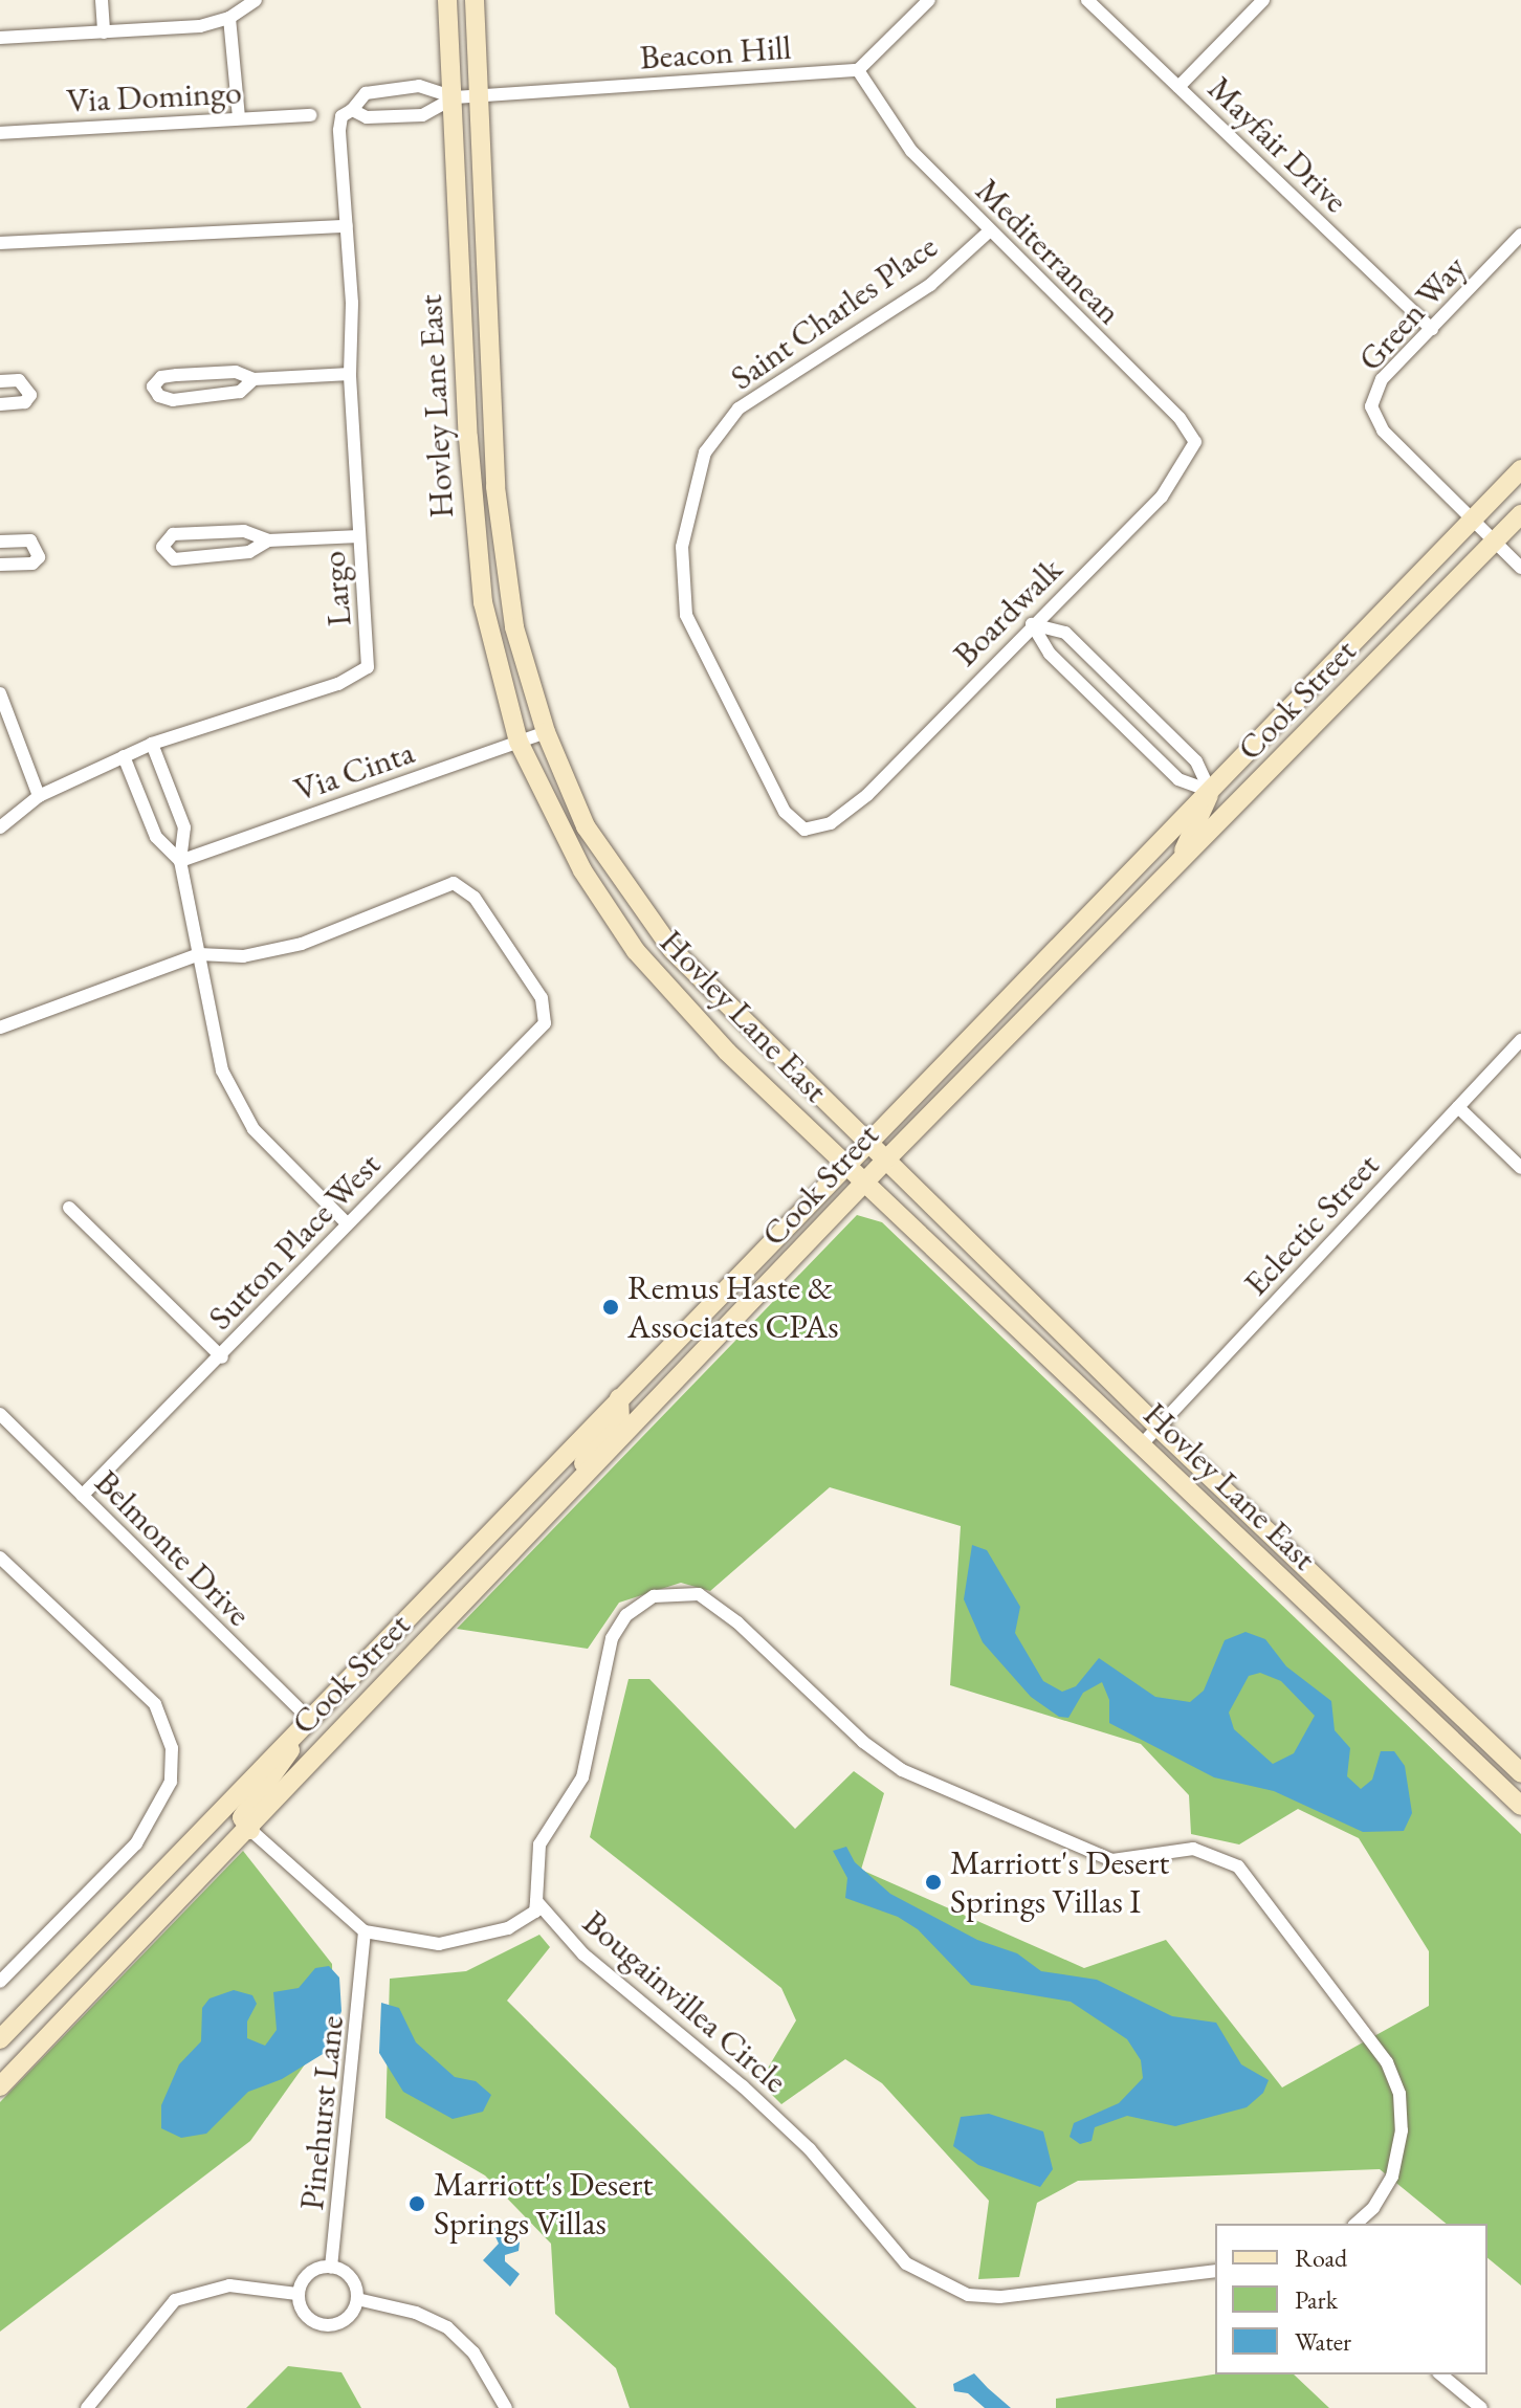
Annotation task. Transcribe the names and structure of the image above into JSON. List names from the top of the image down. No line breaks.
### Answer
{"streets":{"main road":["Hovley Lane East","Cook Street"],"street":["Beacon Hill","Via Domingo","Mayfair Drive","Mediterranean","Saint Charles Place","Green Way","Largo","Boardwalk","Via Cinta","Eclectic Street","Sutton Place West","Belmonte Drive","Bougainvillea Circle","Pinehurst Lane"]},"crossings":[["Beacon Hill","Mediterranean"],["Beacon Hill","Hovley Lane East"],["Mayfair Drive","Green Way"],["Mediterranean","Saint Charles Place"],["Mediterranean","Boardwalk"],["Saint Charles Place","Boardwalk"],["Green Way","Cook Street"],["Hovley Lane East","Cook Street"],["Hovley Lane East","Via Cinta"],["Hovley Lane East","Eclectic Street"],["Cook Street","Belmonte Drive"],["Sutton Place West","Belmonte Drive"]],"places":["Remus Haste & Associates CPAs","Marriott's Desert Springs Villas I","Marriott's Desert Springs Villas"],"legend":["Road","Park","Water"]}
